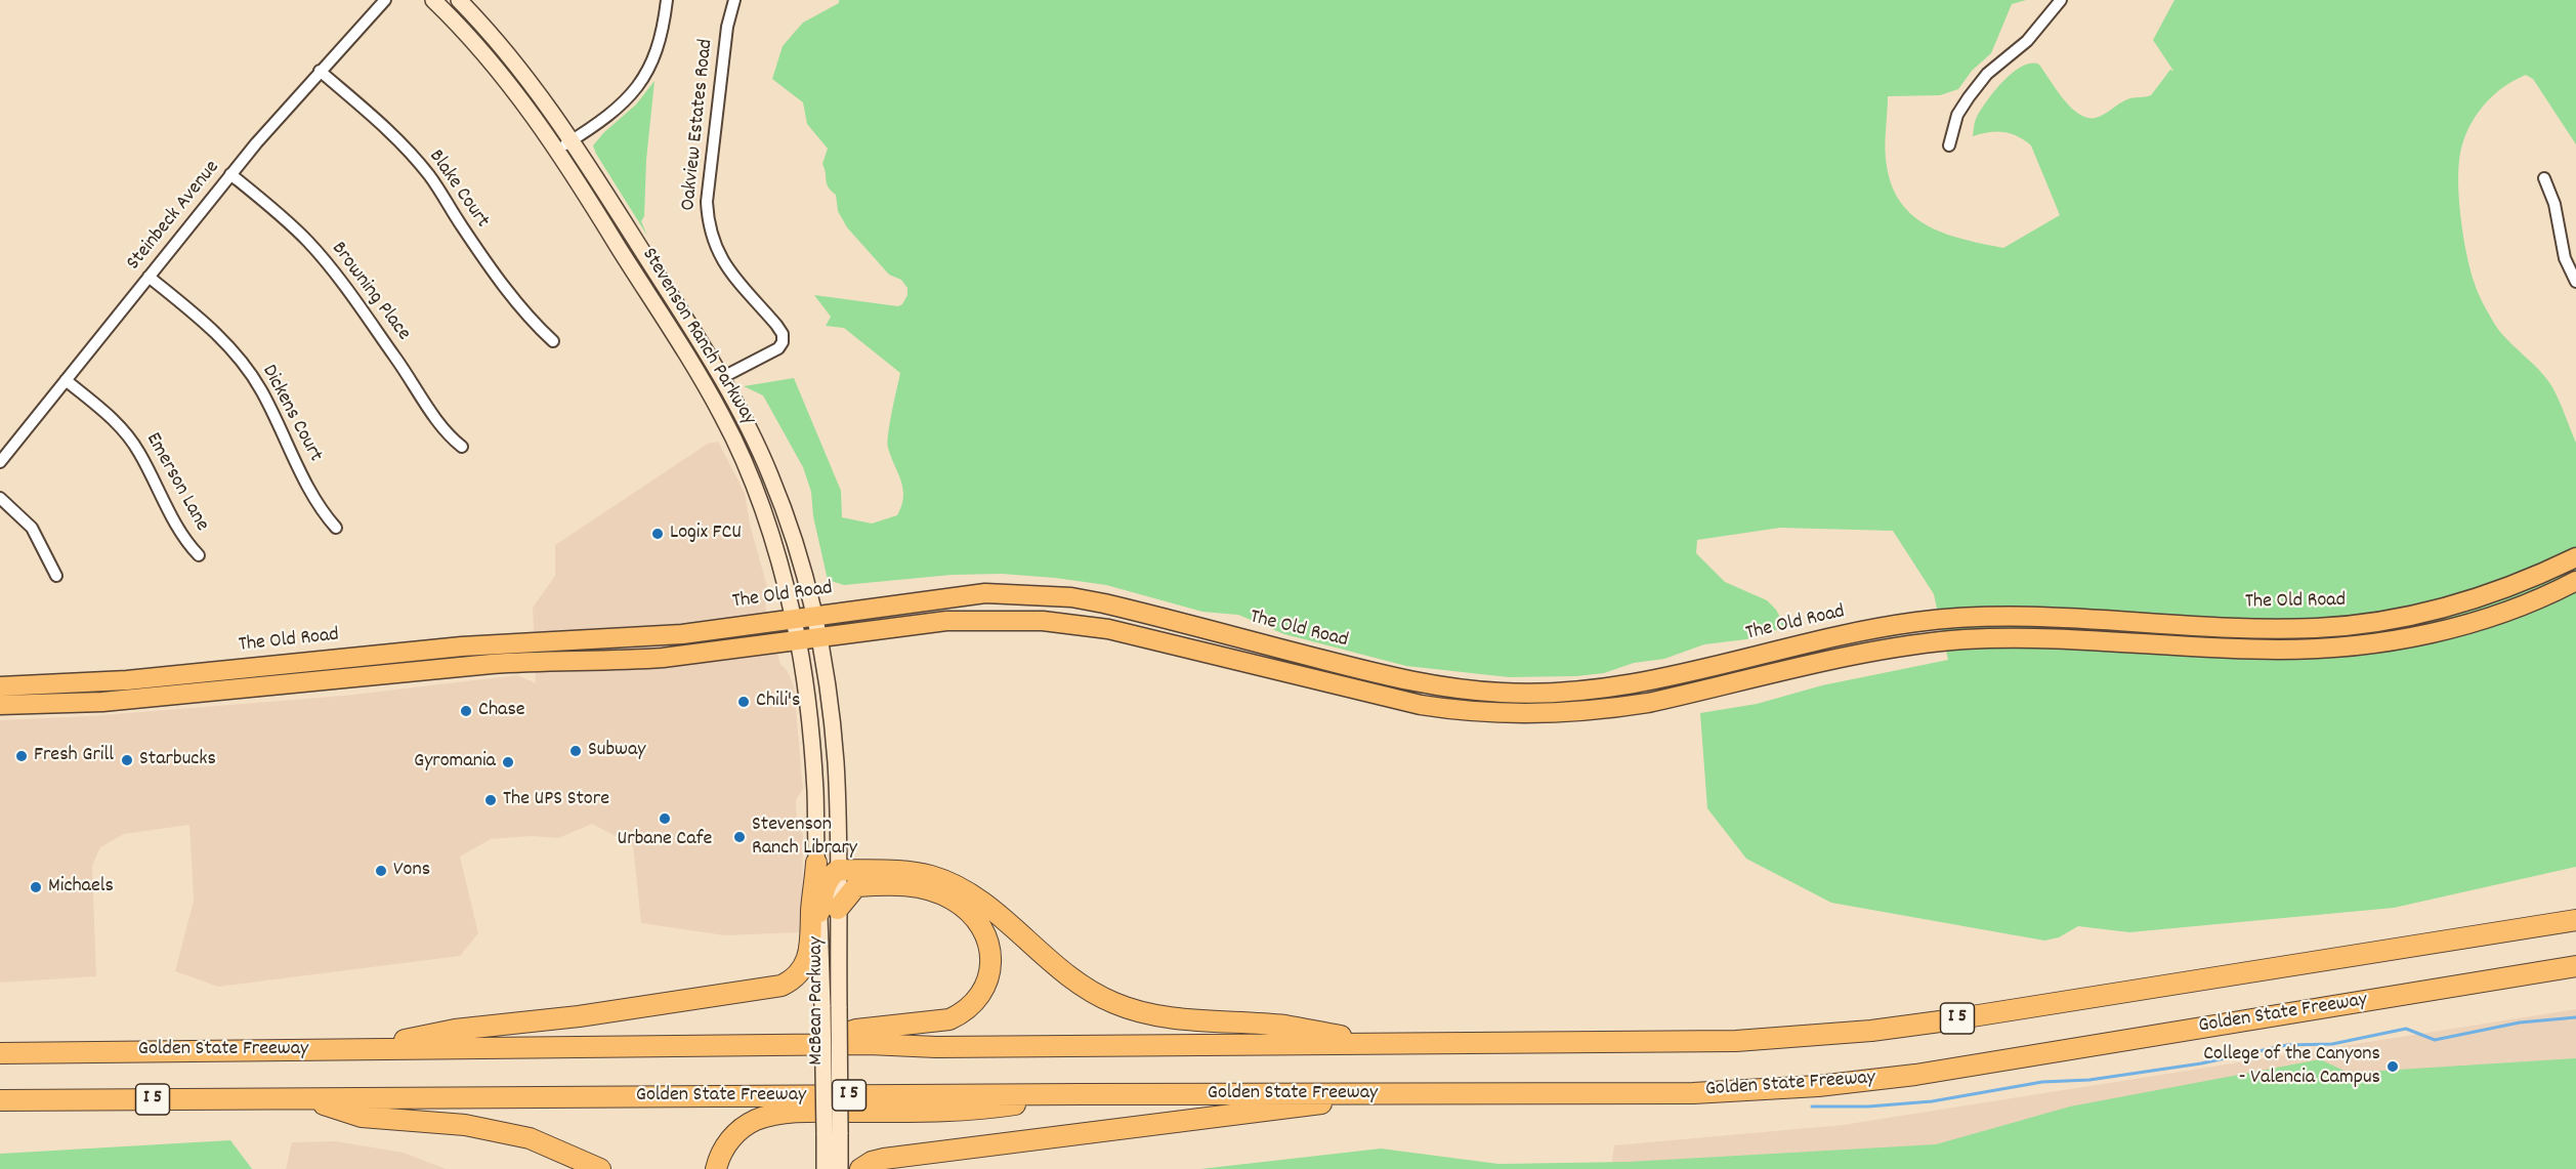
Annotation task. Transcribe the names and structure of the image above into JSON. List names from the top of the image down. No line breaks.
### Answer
{"streets":{"highway":["Golden State Freeway","I 5"],"main road":["Stevenson Ranch Parkway","The Old Road","McBean Parkway"],"street":["Oakview Estates Road","Blake Court","Steinbeck Avenue","Browning Place","Dickens Court","Emerson Lane"]},"crossings":[["Oakview Estates Road","Stevenson Ranch Parkway"],["Blake Court","Steinbeck Avenue"],["Steinbeck Avenue","Browning Place"],["Steinbeck Avenue","Dickens Court"],["Steinbeck Avenue","Emerson Lane"],["Stevenson Ranch Parkway","The Old Road"],["Stevenson Ranch Parkway","McBean Parkway"]],"places":["Logix FCU","Chili's","Chase","Subway","Fresh Grill","Starbucks","Gyromania","The UPS Store","Urbane Cafe","Stevenson Ranch Library","Vons","Michaels","College of the Canyons - Valencia Campus"]}
